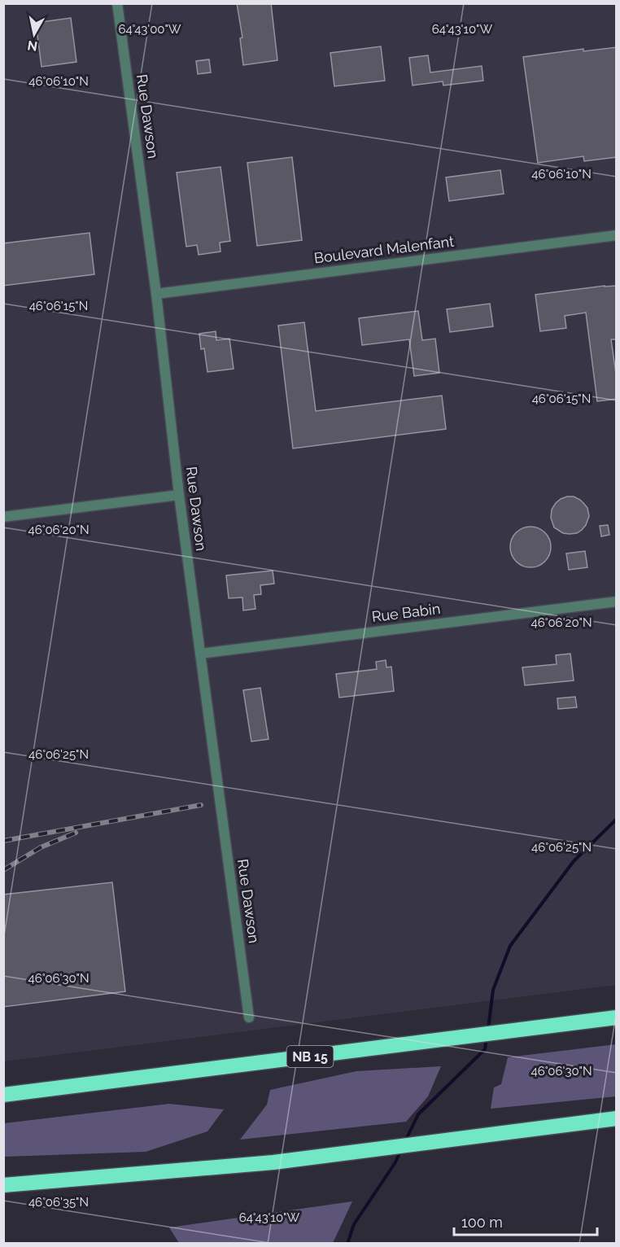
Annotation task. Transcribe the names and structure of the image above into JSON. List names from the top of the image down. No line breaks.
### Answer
{"streets":{"highway":["NB 15"],"street":["Rue Dawson","Boulevard Malenfant","Rue Babin"]},"crossings":[["Rue Dawson","Boulevard Malenfant"],["Rue Dawson","Rue Babin"]],"scale_bar":"100 m","north":"bottom","coordinates":["64°43'00\"W","64°43'10\"W","46°06'10\"N","46°06'15\"N","46°06'20\"N","46°06'25\"N","46°06'30\"N","46°06'35\"N"]}
